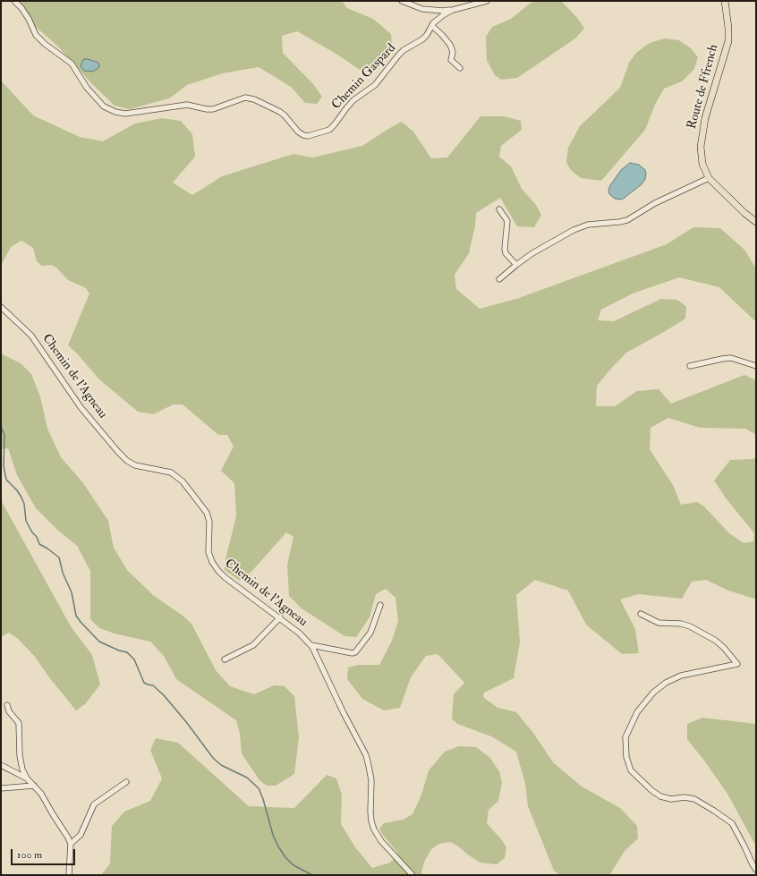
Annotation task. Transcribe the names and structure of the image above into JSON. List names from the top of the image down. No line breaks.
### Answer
{"streets":{"main road":["Route de Ffrench"],"street":["Chemin Gaspard","Chemin de l’Agneau"]},"scale_bar":"100 m"}
